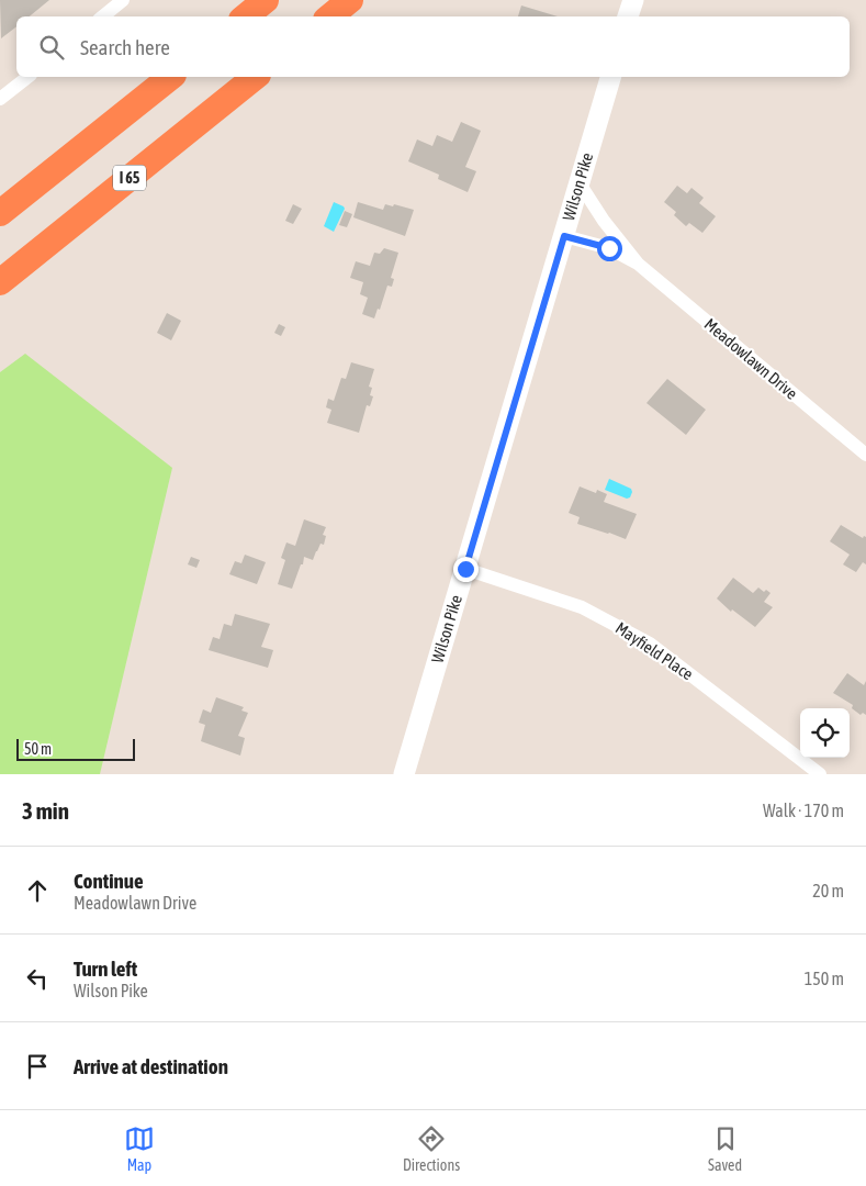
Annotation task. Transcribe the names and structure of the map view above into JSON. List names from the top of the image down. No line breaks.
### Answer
{"streets":{"highway":["I 65"],"main road":["Wilson Pike"],"street":["Meadowlawn Drive","Mayfield Place"]},"crossings":[["Wilson Pike","Meadowlawn Drive"],["Wilson Pike","Mayfield Place"]],"scale_bar":"50 m","page":{"search":"Search here","scale":"50 m","heading":["3 min","Walk · 170 m"],"list":[["Continue","Meadowlawn Drive","20 m"],["Turn left","Wilson Pike","150 m"],"Arrive at destination"],"nav":["Map","Directions","Saved"]}}
